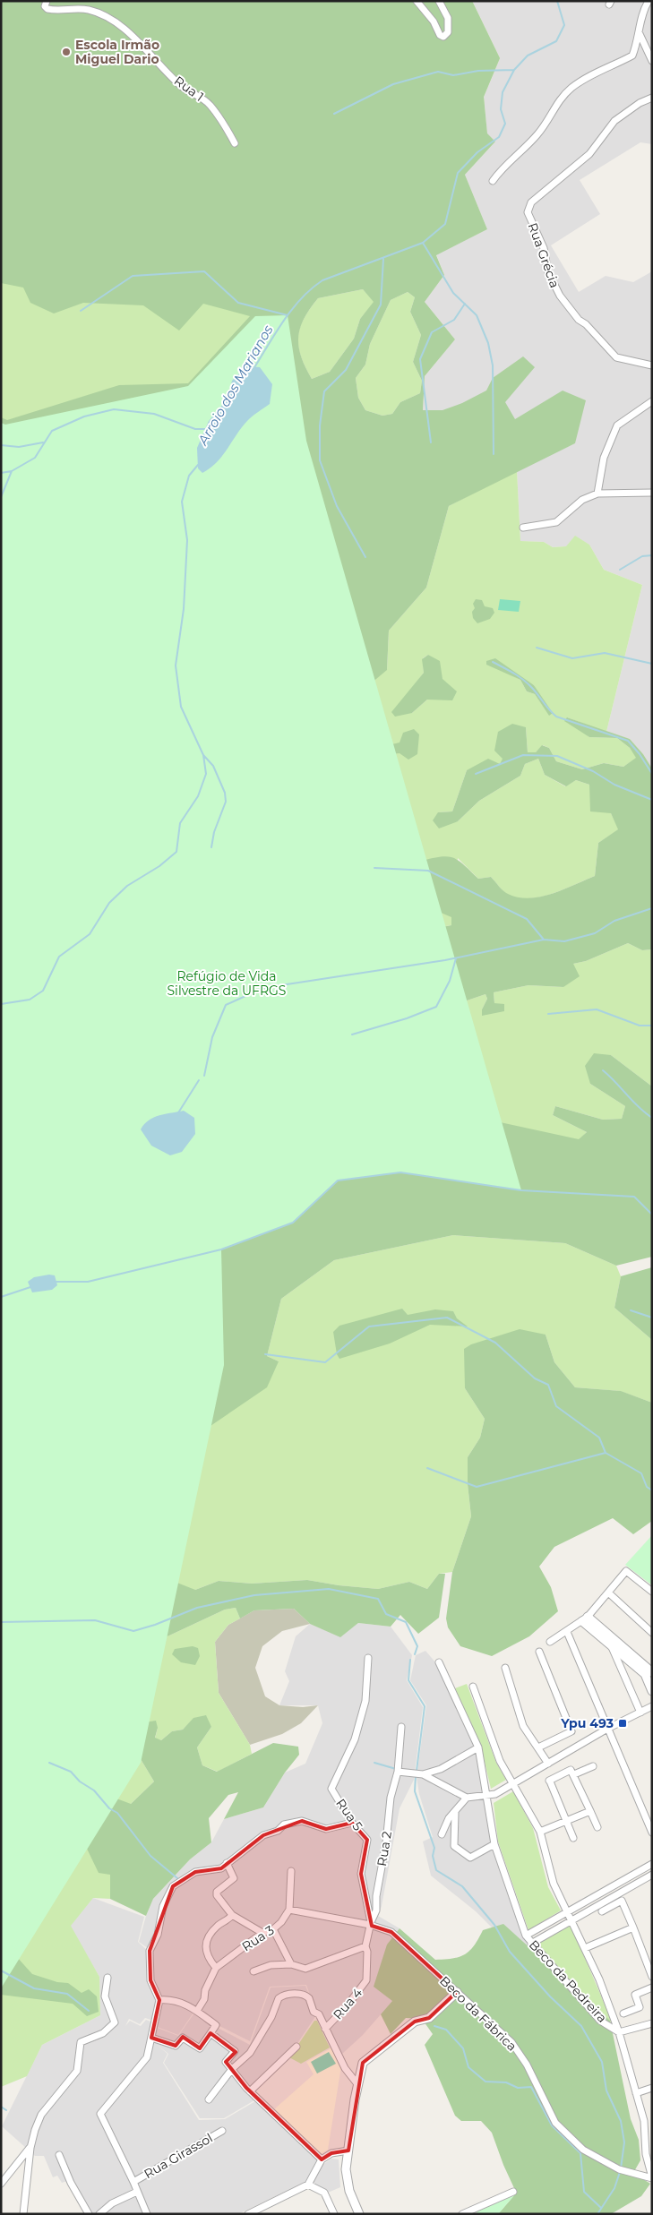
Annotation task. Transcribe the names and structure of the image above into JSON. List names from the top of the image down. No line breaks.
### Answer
{"streets":{"street":["Rua 1","Rua Grécia","Rua 5","Rua 2","Rua 3","Beco da Pedreira","Rua 4","Beco da Fábrica","Rua Girassol"]},"crossings":[["Rua 5","Rua 2"],["Rua 5","Rua 4"],["Rua 5","Beco da Fábrica"],["Rua 2","Rua 4"],["Rua 2","Beco da Fábrica"],["Rua 4","Beco da Fábrica"]],"water":["Arroio dos Marianos"],"parks":["Refúgio de Vida Silvestre da UFRGS"],"places":{"other":["Escola Irmão Miguel Dario"],"transit":["Ypu 493"]}}
